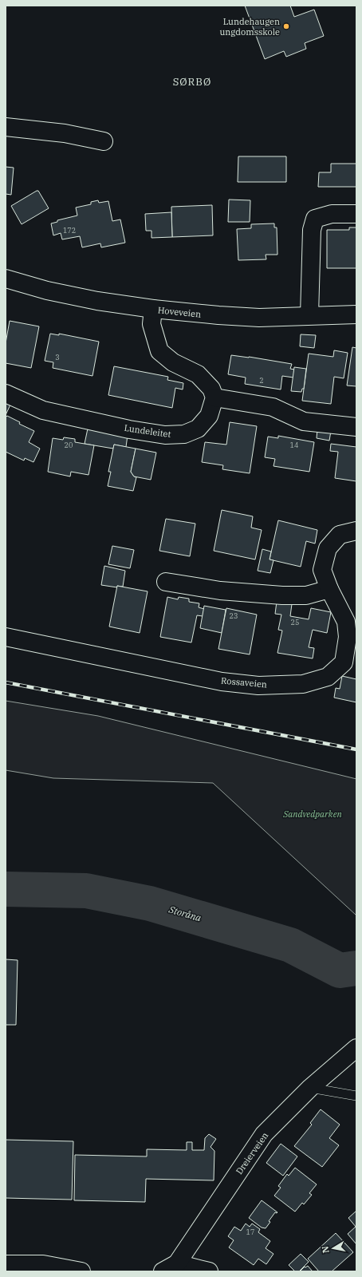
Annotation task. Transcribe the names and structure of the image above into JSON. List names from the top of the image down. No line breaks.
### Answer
{"streets":{"street":["Hoveveien","Lundeleitet","Rossaveien","Dreierveien"]},"districts":["SØRBØ"],"water":["Storåna"],"parks":["Sandvedparken"],"places":["Lundehaugen ungdomsskole"],"house_numbers":["172","3","2","20","14","23","25","17"],"north":"left"}
